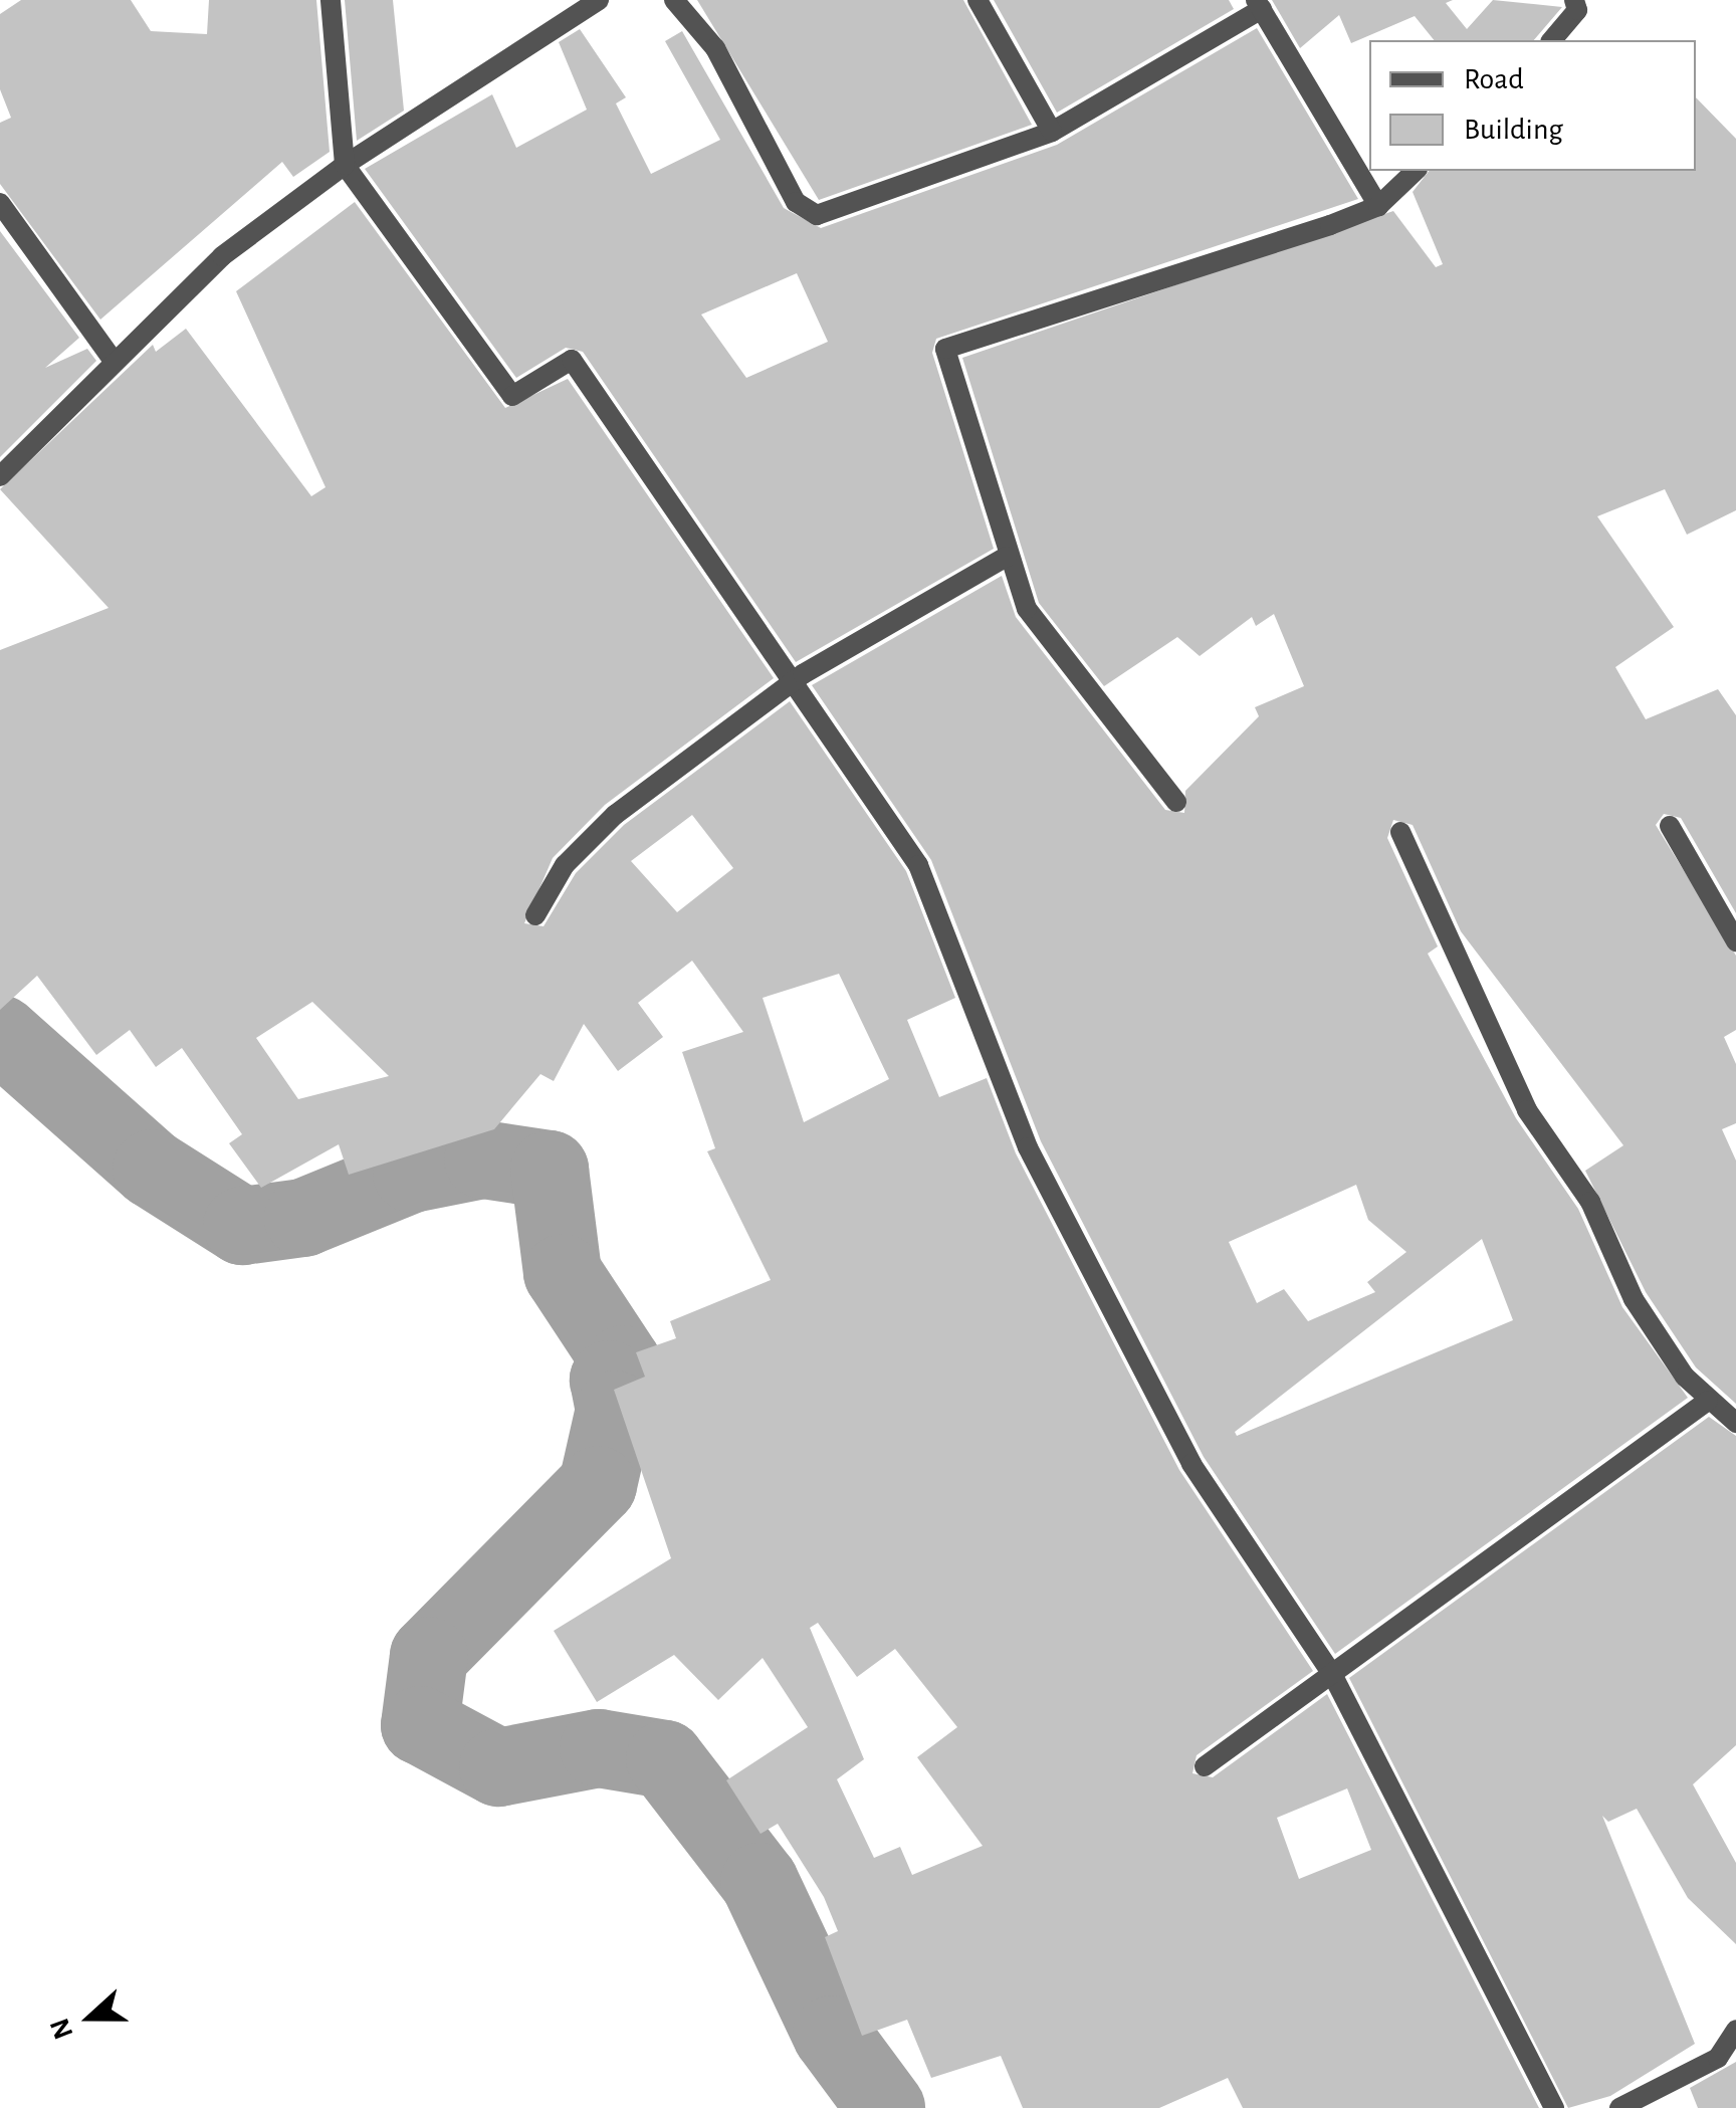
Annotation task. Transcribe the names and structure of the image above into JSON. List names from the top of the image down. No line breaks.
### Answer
{"legend":["Road","Building"],"north":"left"}
